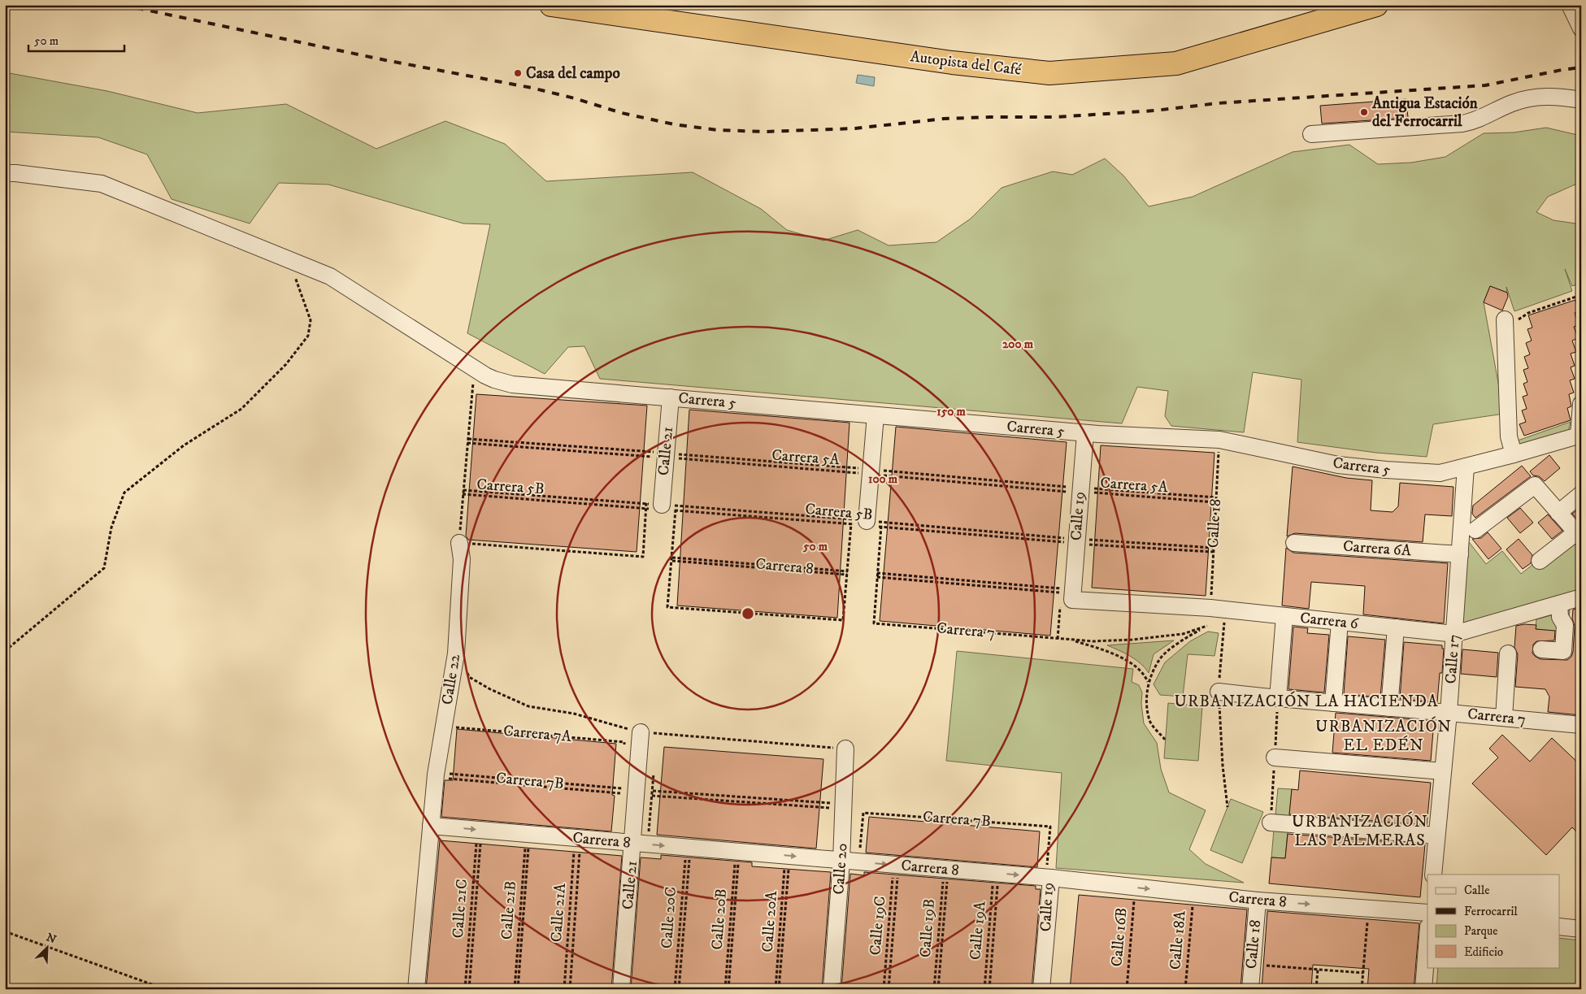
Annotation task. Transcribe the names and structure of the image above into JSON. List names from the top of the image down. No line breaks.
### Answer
{"streets":{"highway":["Autopista del Café"],"street":["Carrera 5","Calle 21","Calle 19","Calle 18","Carrera 6A","Carrera 8","Carrera 6","Carrera 7","Calle 17","Calle 22","Calle 20"],"path":["Carrera 5A","Carrera 5B","Carrera 7A","Carrera 7B","Calle 21C","Calle 21B","Calle 21A","Calle 20C","Calle 20B","Calle 20A","Calle 19C","Calle 19B","Calle 19A","Calle 16B","Calle 18A"]},"crossings":[["Carrera 5","Calle 21"],["Carrera 5","Calle 19"],["Carrera 5","Calle 18"],["Carrera 5","Calle 17"],["Calle 21","Carrera 5A"],["Calle 21","Carrera 5B"],["Calle 21","Carrera 8"],["Carrera 5A","Calle 19"],["Carrera 5A","Calle 18"],["Carrera 5B","Calle 19"],["Carrera 5B","Calle 18"],["Calle 19","Carrera 8"],["Calle 19","Carrera 6"],["Calle 19","Carrera 7B"],["Calle 18","Carrera 8"],["Calle 18","Carrera 6"],["Calle 18","Carrera 7"],["Carrera 6A","Calle 17"],["Carrera 8","Calle 22"],["Carrera 8","Calle 20"],["Carrera 8","Calle 21C"],["Carrera 8","Calle 21B"],["Carrera 8","Calle 21A"],["Carrera 8","Calle 20C"],["Carrera 8","Calle 20B"],["Carrera 8","Calle 20A"],["Carrera 8","Calle 19C"],["Carrera 8","Calle 19B"],["Carrera 8","Calle 19A"],["Carrera 8","Calle 16B"],["Carrera 8","Calle 18A"],["Carrera 6","Calle 17"],["Carrera 7","Calle 17"],["Carrera 7B","Calle 20"]],"districts":["URBANIZACIÓN LA HACIENDA","URBANIZACIÓN EL EDÉN","URBANIZACIÓN LAS PALMERAS"],"places":["Casa del campo","Antigua Estación del Ferrocarril"],"legend":["Calle","Ferrocarril","Parque","Edificio"],"scale_bar":"50 m","north":"top right","rings":["200 m","150 m","100 m","50 m"]}
